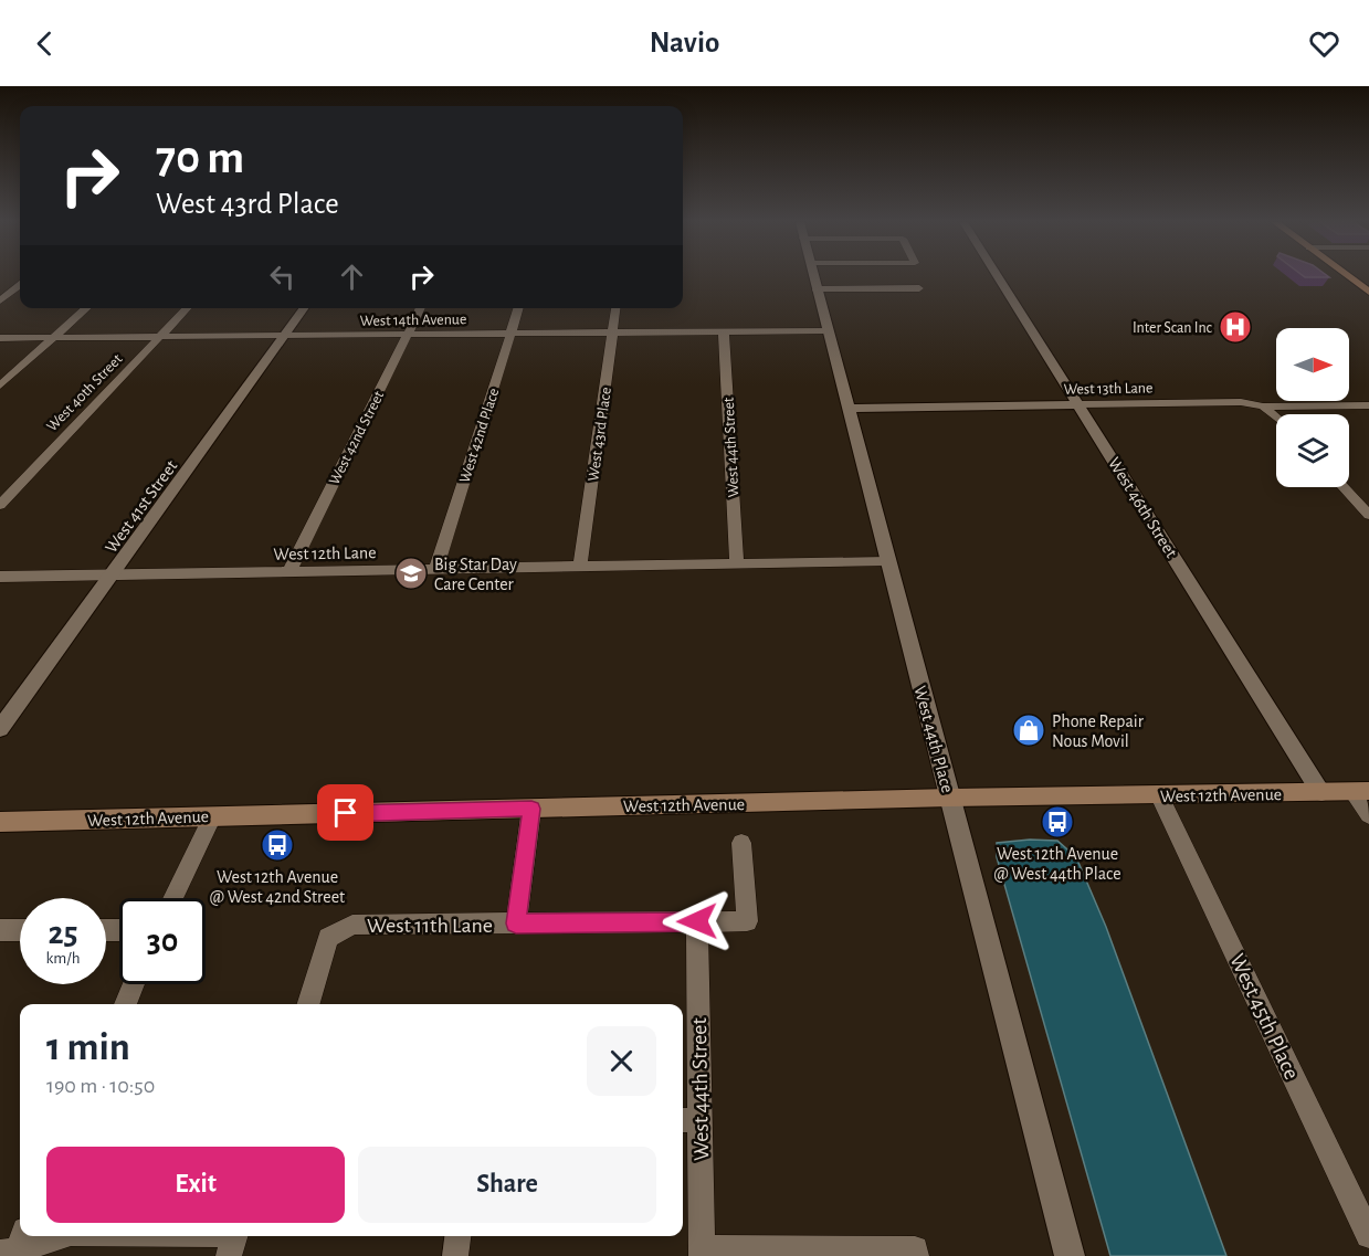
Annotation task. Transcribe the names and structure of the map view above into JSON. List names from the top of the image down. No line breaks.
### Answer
{"streets":{"main road":["West 12th Avenue"],"street":["West 14th Avenue","West 13th Lane","West 40th Street","West 43rd Place","West 42nd Place","West 42nd Street","West 44th Street","West 41st Street","West 46th Street","West 12th Lane","West 44th Place","West 11th Lane","West 45th Place"]},"crossings":[["West 14th Avenue","West 40th Street"],["West 14th Avenue","West 43rd Place"],["West 14th Avenue","West 42nd Place"],["West 14th Avenue","West 42nd Street"],["West 14th Avenue","West 44th Street"],["West 14th Avenue","West 41st Street"],["West 14th Avenue","West 44th Place"],["West 13th Lane","West 46th Street"],["West 13th Lane","West 44th Place"],["West 43rd Place","West 12th Lane"],["West 42nd Place","West 12th Lane"],["West 42nd Street","West 12th Lane"],["West 44th Street","West 12th Lane"],["West 44th Street","West 11th Lane"],["West 41st Street","West 12th Lane"],["West 46th Street","West 12th Avenue"],["West 12th Lane","West 44th Place"],["West 44th Place","West 12th Avenue"],["West 12th Avenue","West 45th Place"]],"places":{"hospital":["Inter Scan Inc"],"school or university":["Big Star Day Care Center"],"shop":["Phone Repair Nous Movil"],"bus stop":["West 12th Avenue @ West 44th Place","West 12th Avenue @ West 42nd Street"]},"north":"right","page":{"header":"Navio","turn":["70 m","West 43rd Place"],"speed":"25 km/h","limit":"30","heading":["1 min","190 m · 10:50"],"buttons":["Exit","Share"]}}
